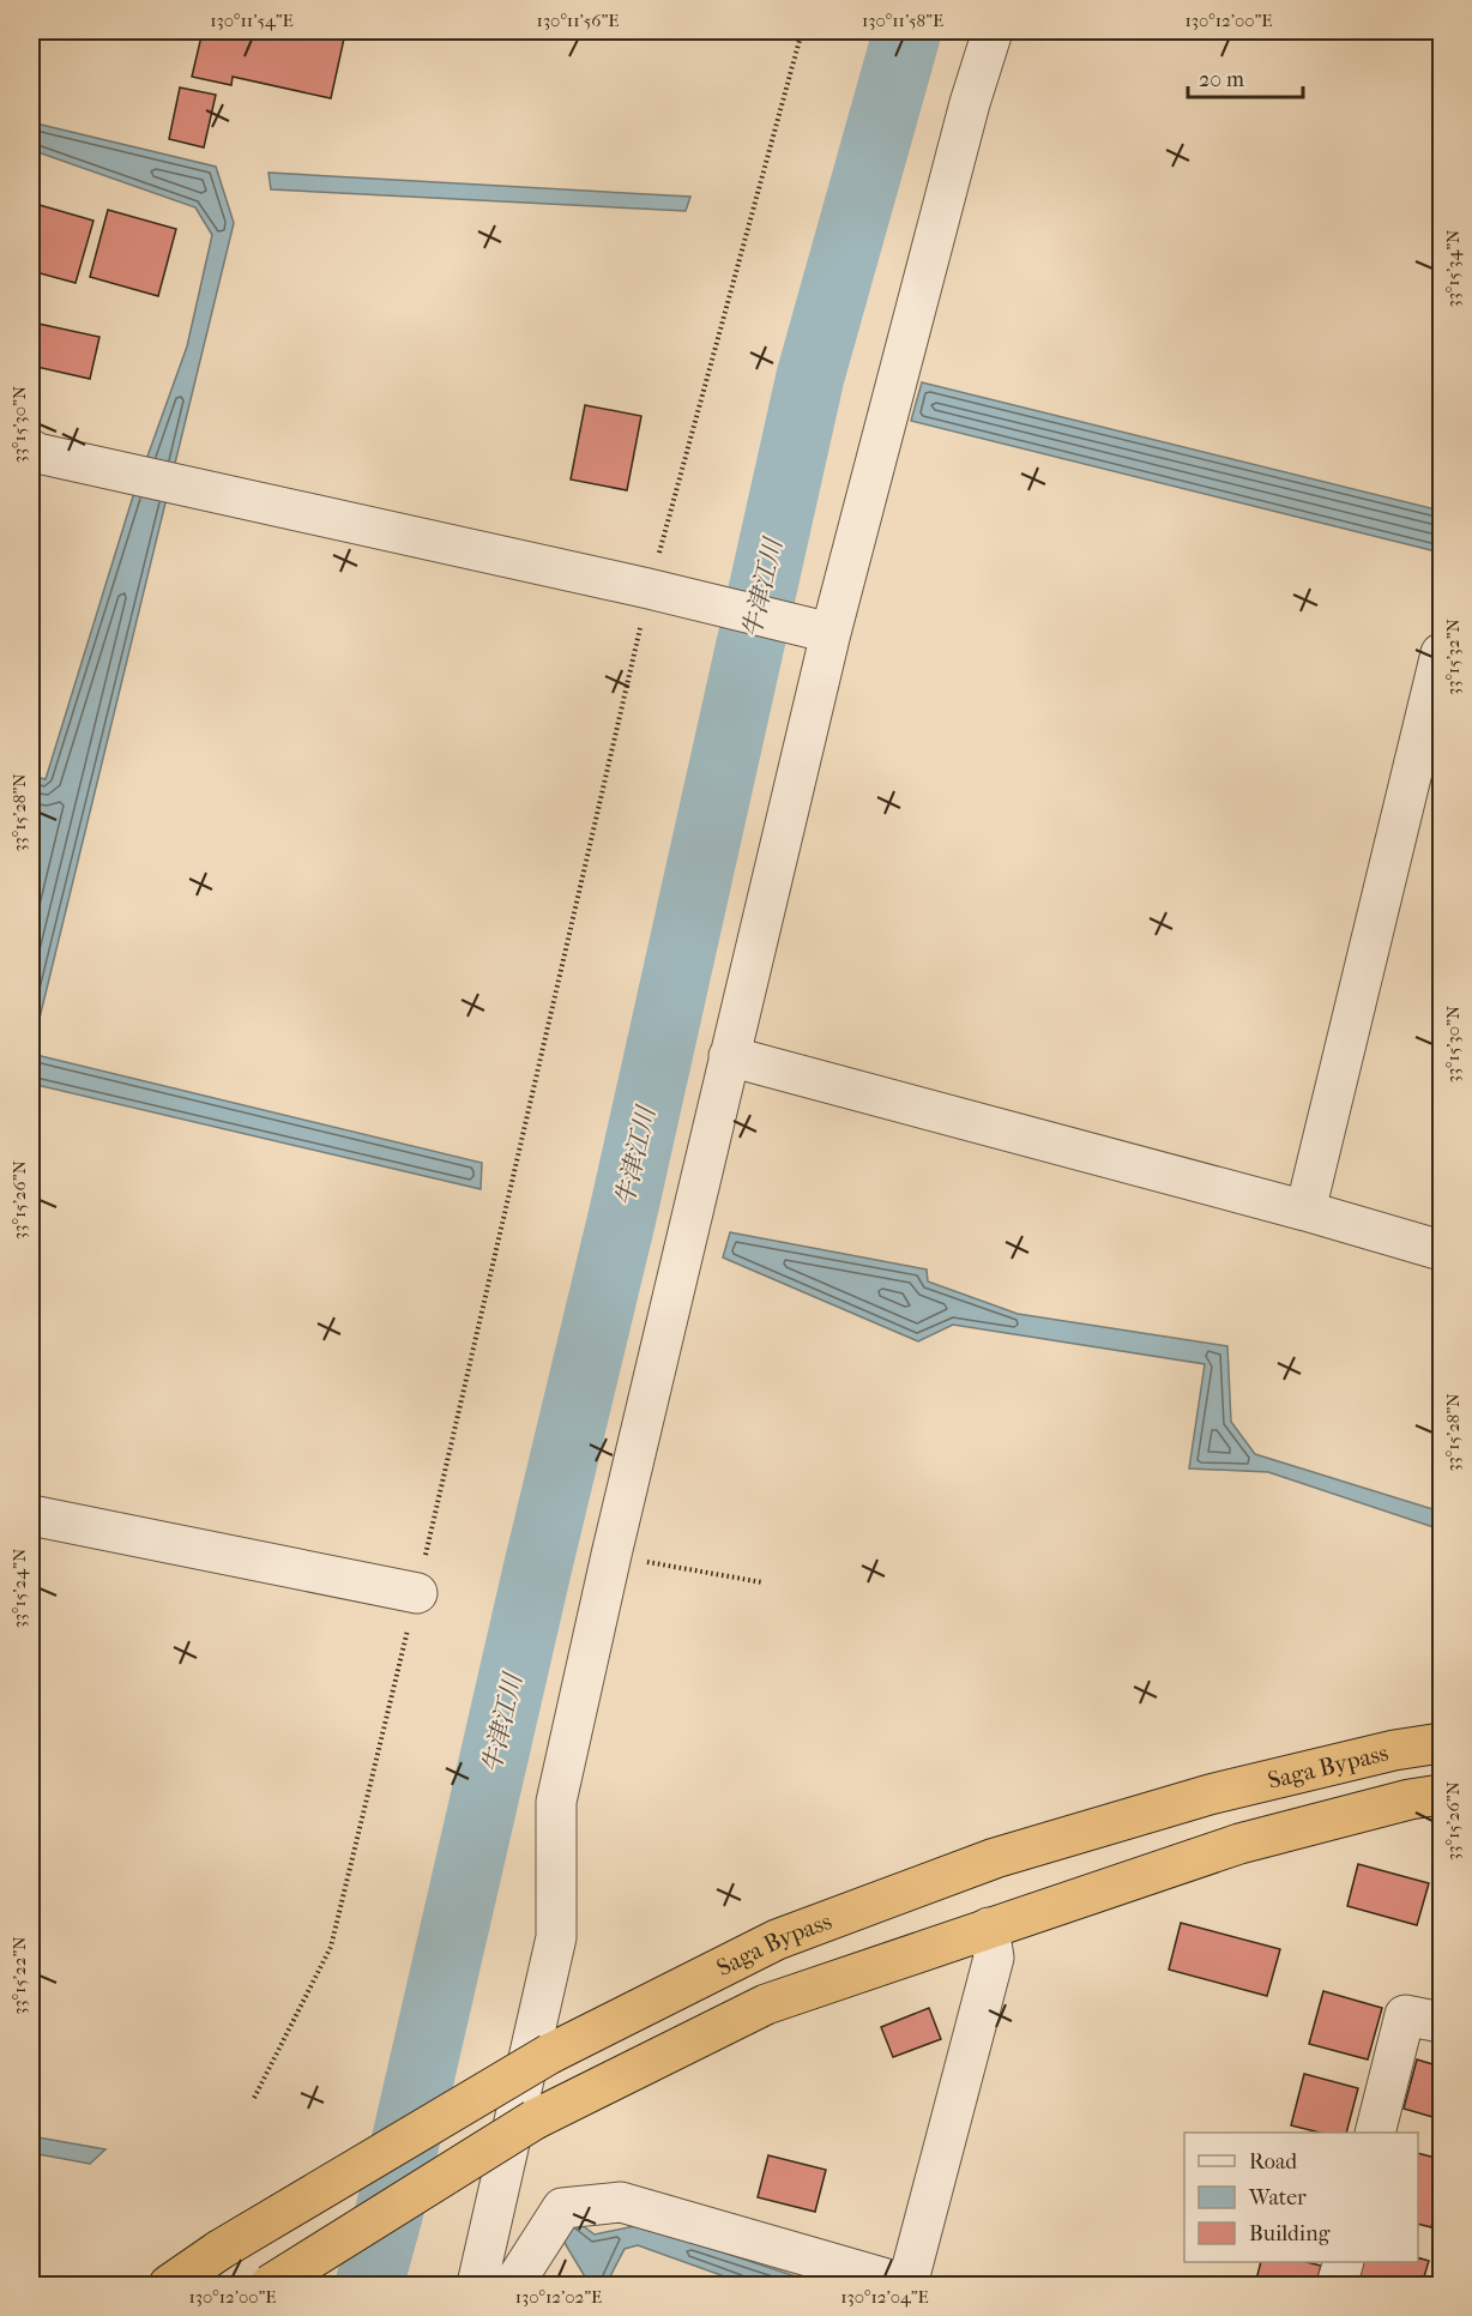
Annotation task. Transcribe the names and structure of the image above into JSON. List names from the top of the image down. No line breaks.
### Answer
{"streets":{"highway":["Saga Bypass"]},"water":["牛津江川"],"legend":["Road","Water","Building"],"scale_bar":"20 m","coordinates":["130°11'54\"E","130°11'56\"E","130°11'58\"E","130°12'00\"E","33°15'34\"N","33°15'30\"N","33°15'32\"N","33°15'28\"N","33°15'26\"N","33°15'24\"N","33°15'22\"N","130°12'02\"E","130°12'04\"E"]}
